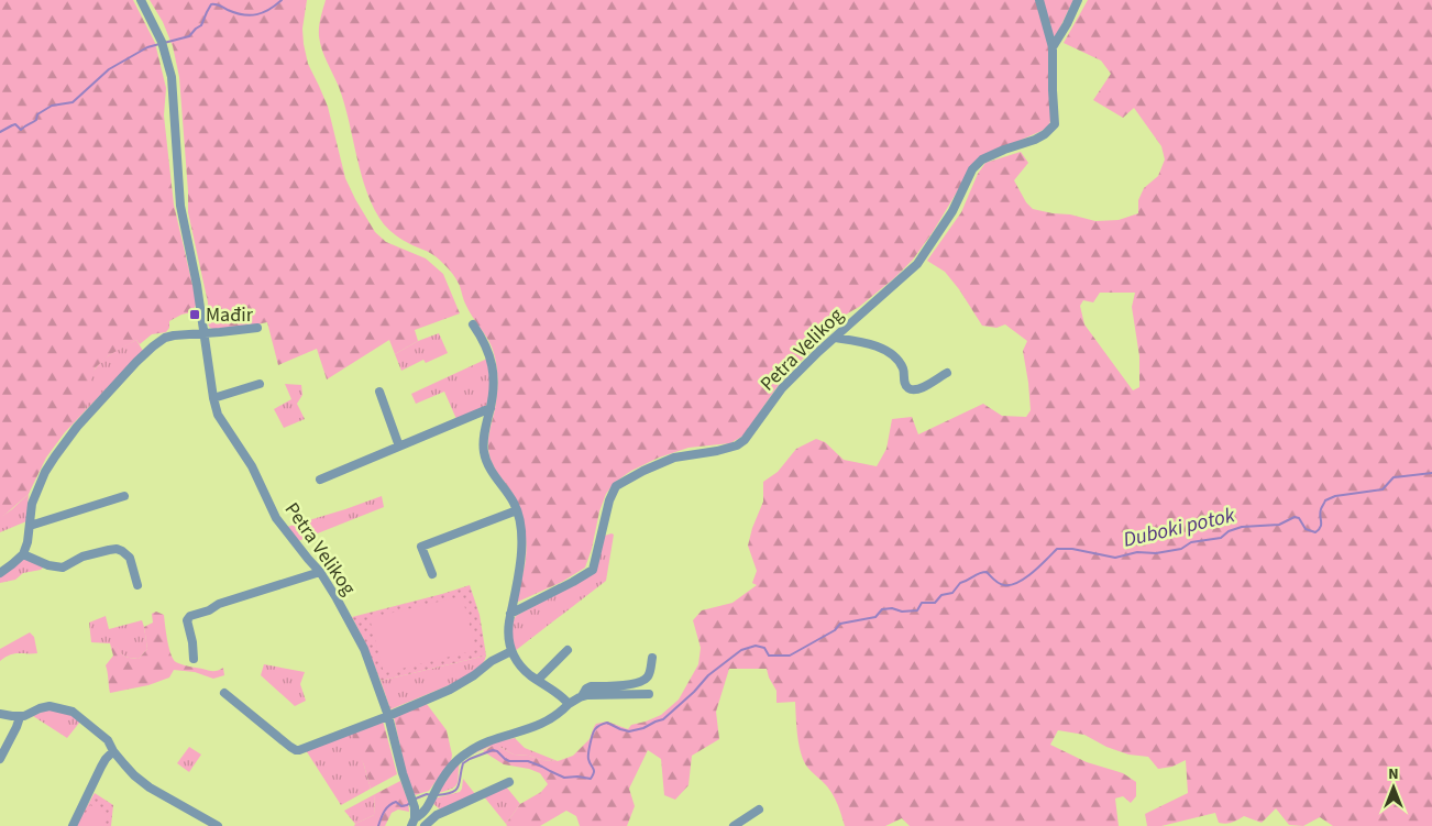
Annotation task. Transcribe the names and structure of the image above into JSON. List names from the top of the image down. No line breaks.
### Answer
{"streets":{"street":["Petra Velikog"]},"water":["Duboki potok"],"places":{"transit":["Mađir"]},"north":"top"}
